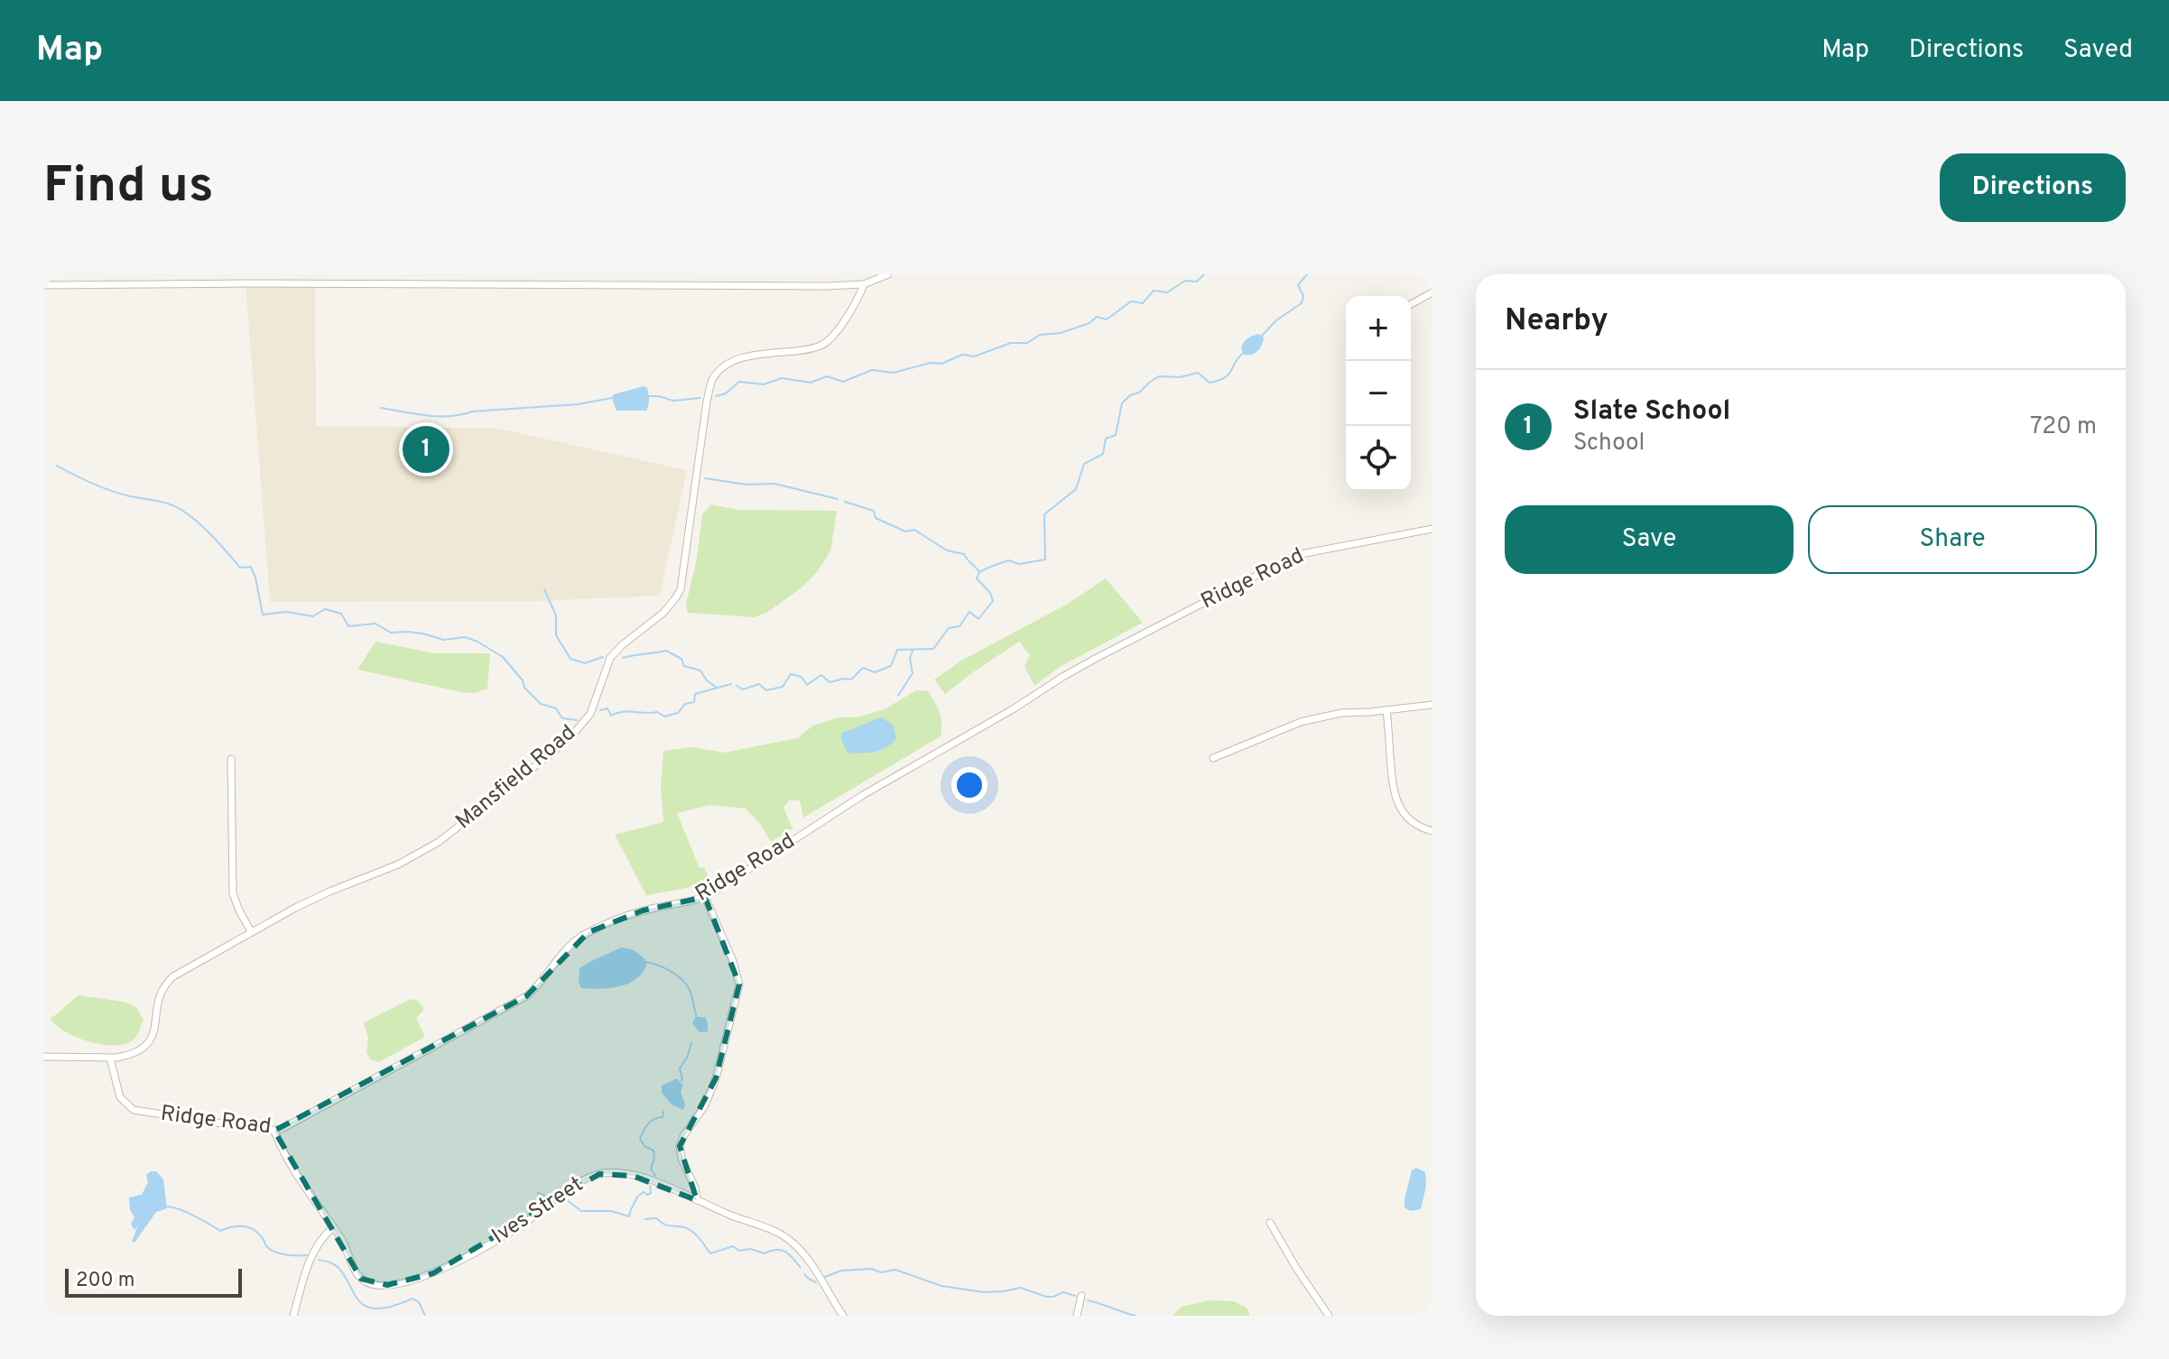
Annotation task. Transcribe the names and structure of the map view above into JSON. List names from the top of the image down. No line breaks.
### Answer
{"streets":{"street":["Ridge Road","Mansfield Road","Ives Street"]},"crossings":[["Ridge Road","Mansfield Road"],["Ridge Road","Ives Street"]],"scale_bar":"200 m","page":{"header":"Map","nav":["Map","Directions","Saved"],"buttons":["Directions",["Save","Share"]],"title":"Find us","heading":"Nearby","map_buttons":["+","−"],"list":[{"mark":"1","name":"Slate School","note":"School","value":"720 m"}],"pins":"1","scale":"200 m"}}
